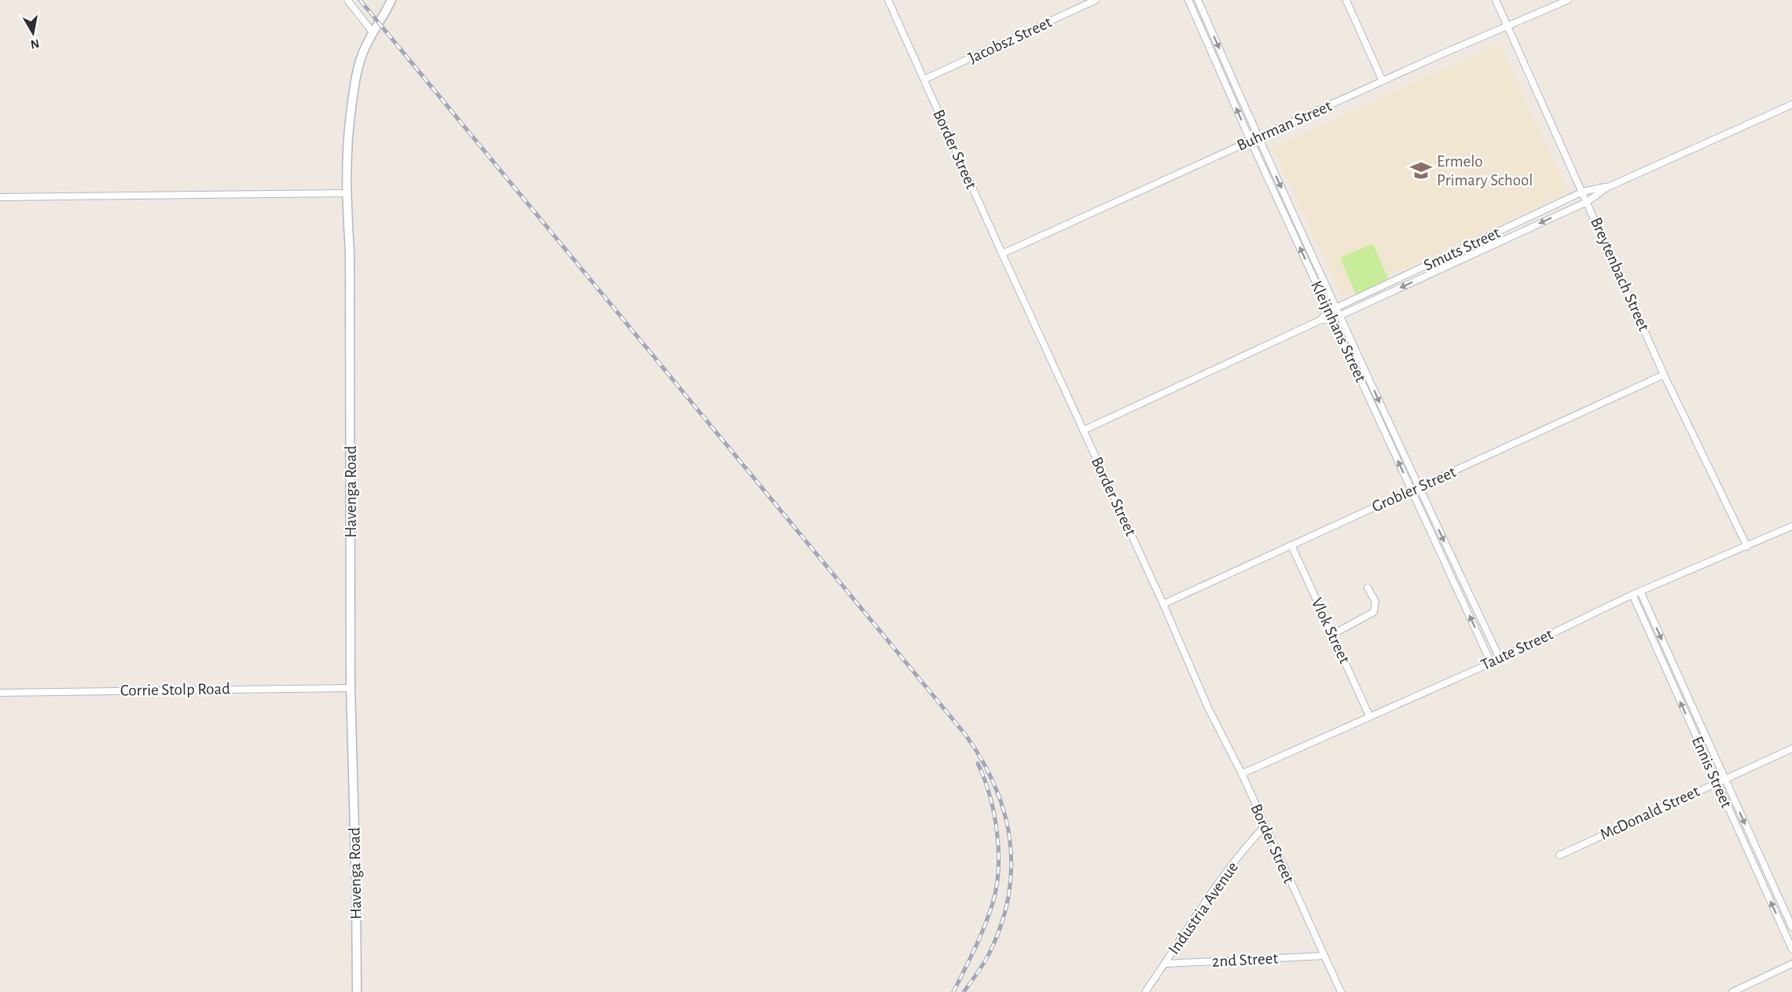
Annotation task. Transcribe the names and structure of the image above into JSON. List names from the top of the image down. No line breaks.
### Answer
{"streets":{"street":["Jacobsz Street","Buhrman Street","Border Street","Smuts Street","Breytenbach Street","Kleijnhans Street","Grobler Street","Havenga Road","Vlok Street","Taute Street","Corrie Stolp Road","Ennis Street","McDonald Street","Industria Avenue","2nd Street"]},"crossings":[["Jacobsz Street","Border Street"],["Buhrman Street","Border Street"],["Buhrman Street","Breytenbach Street"],["Buhrman Street","Kleijnhans Street"],["Border Street","Smuts Street"],["Border Street","Grobler Street"],["Border Street","Taute Street"],["Border Street","Industria Avenue"],["Border Street","2nd Street"],["Smuts Street","Breytenbach Street"],["Smuts Street","Kleijnhans Street"],["Breytenbach Street","Grobler Street"],["Breytenbach Street","Taute Street"],["Kleijnhans Street","Grobler Street"],["Kleijnhans Street","Taute Street"],["Grobler Street","Vlok Street"],["Havenga Road","Corrie Stolp Road"],["Vlok Street","Taute Street"],["Taute Street","Ennis Street"],["Ennis Street","McDonald Street"],["Industria Avenue","2nd Street"]],"places":{"school or university":["Ermelo Primary School"]},"north":"bottom"}
